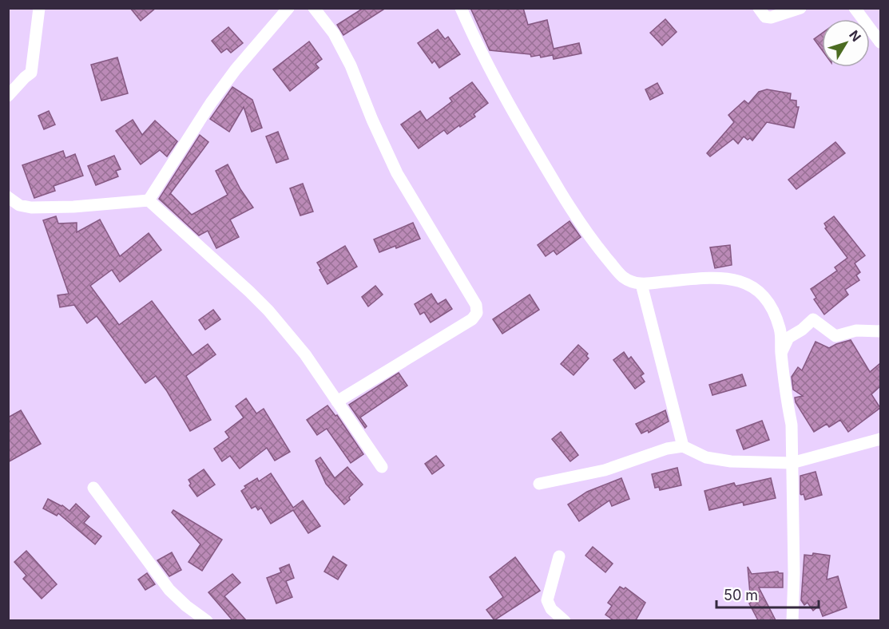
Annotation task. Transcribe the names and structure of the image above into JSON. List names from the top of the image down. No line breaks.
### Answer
{"scale_bar":"50 m","north":"top right"}
